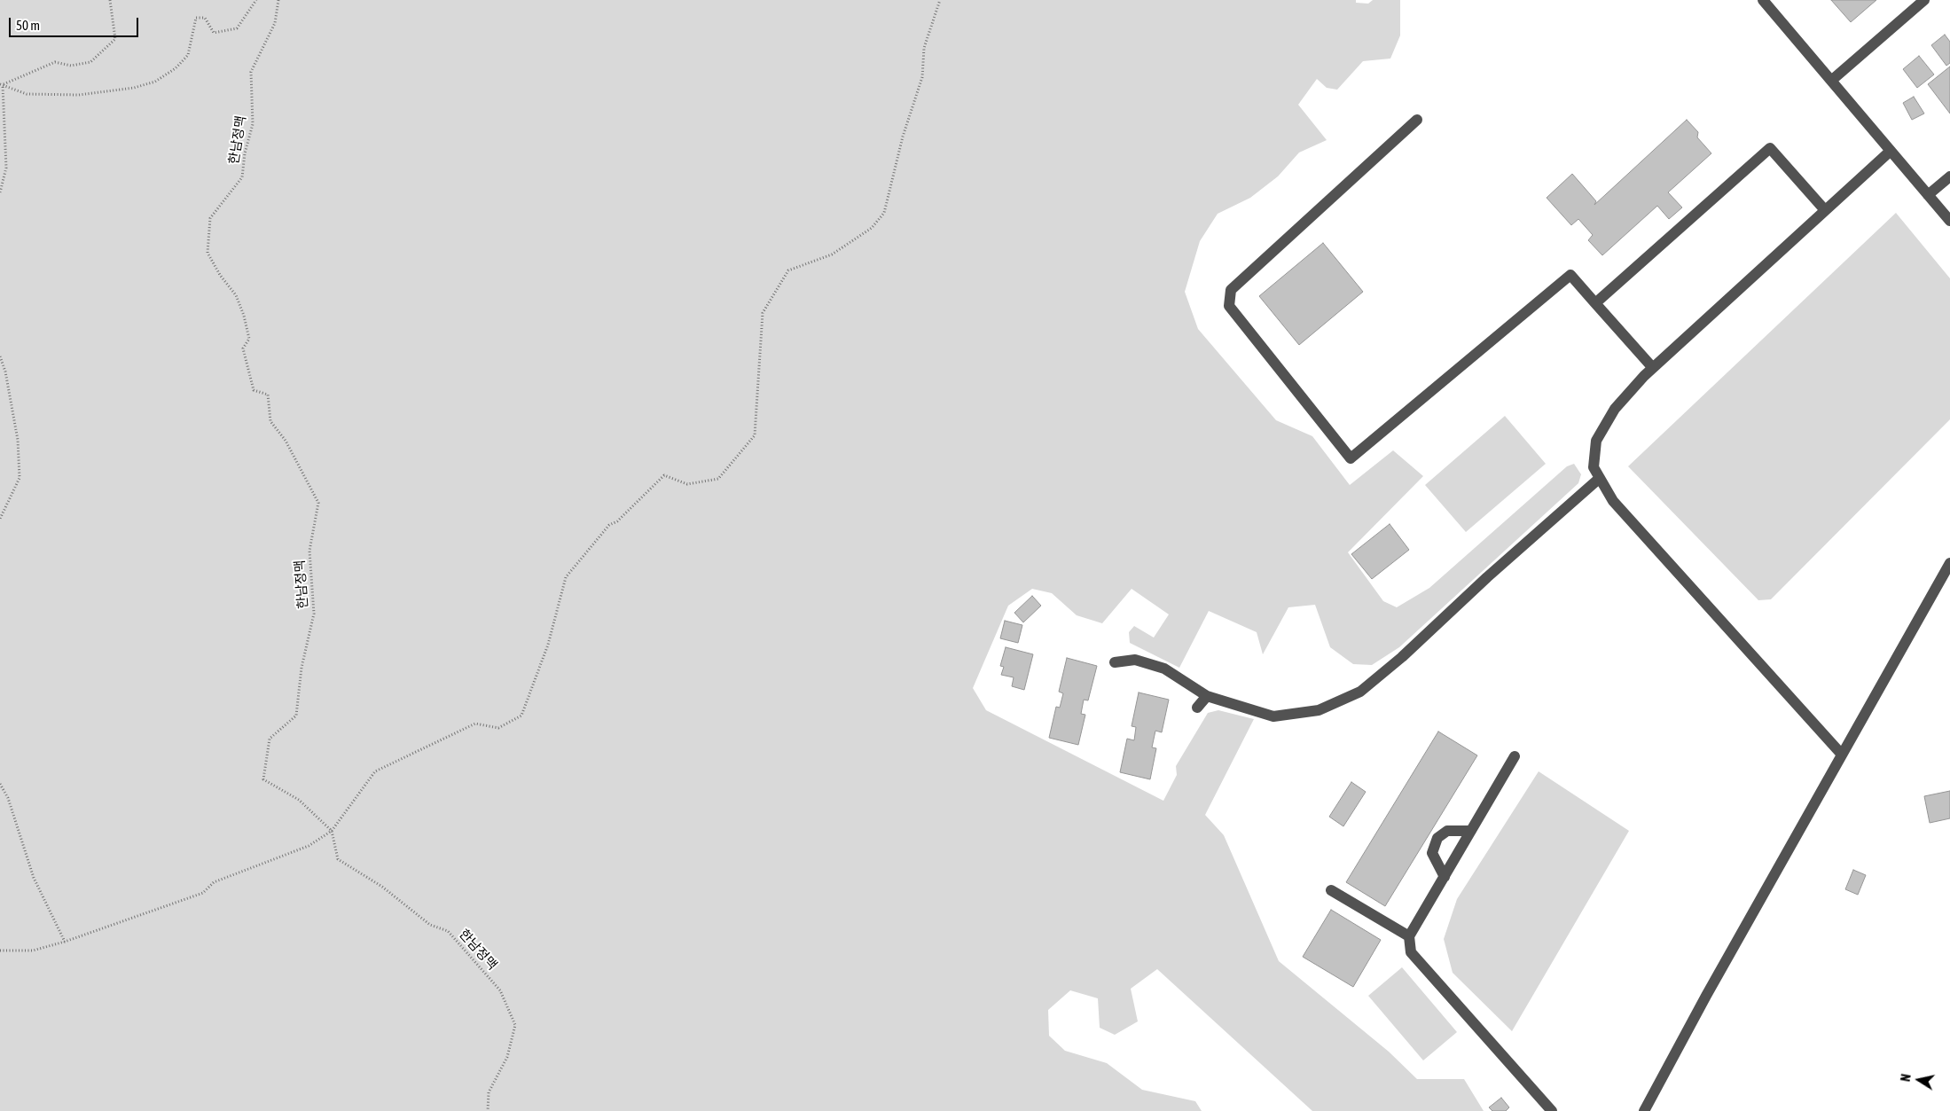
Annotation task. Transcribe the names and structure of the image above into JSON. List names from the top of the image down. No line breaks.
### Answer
{"streets":{"path":["한남정맥"]},"scale_bar":"50 m","north":"left"}
